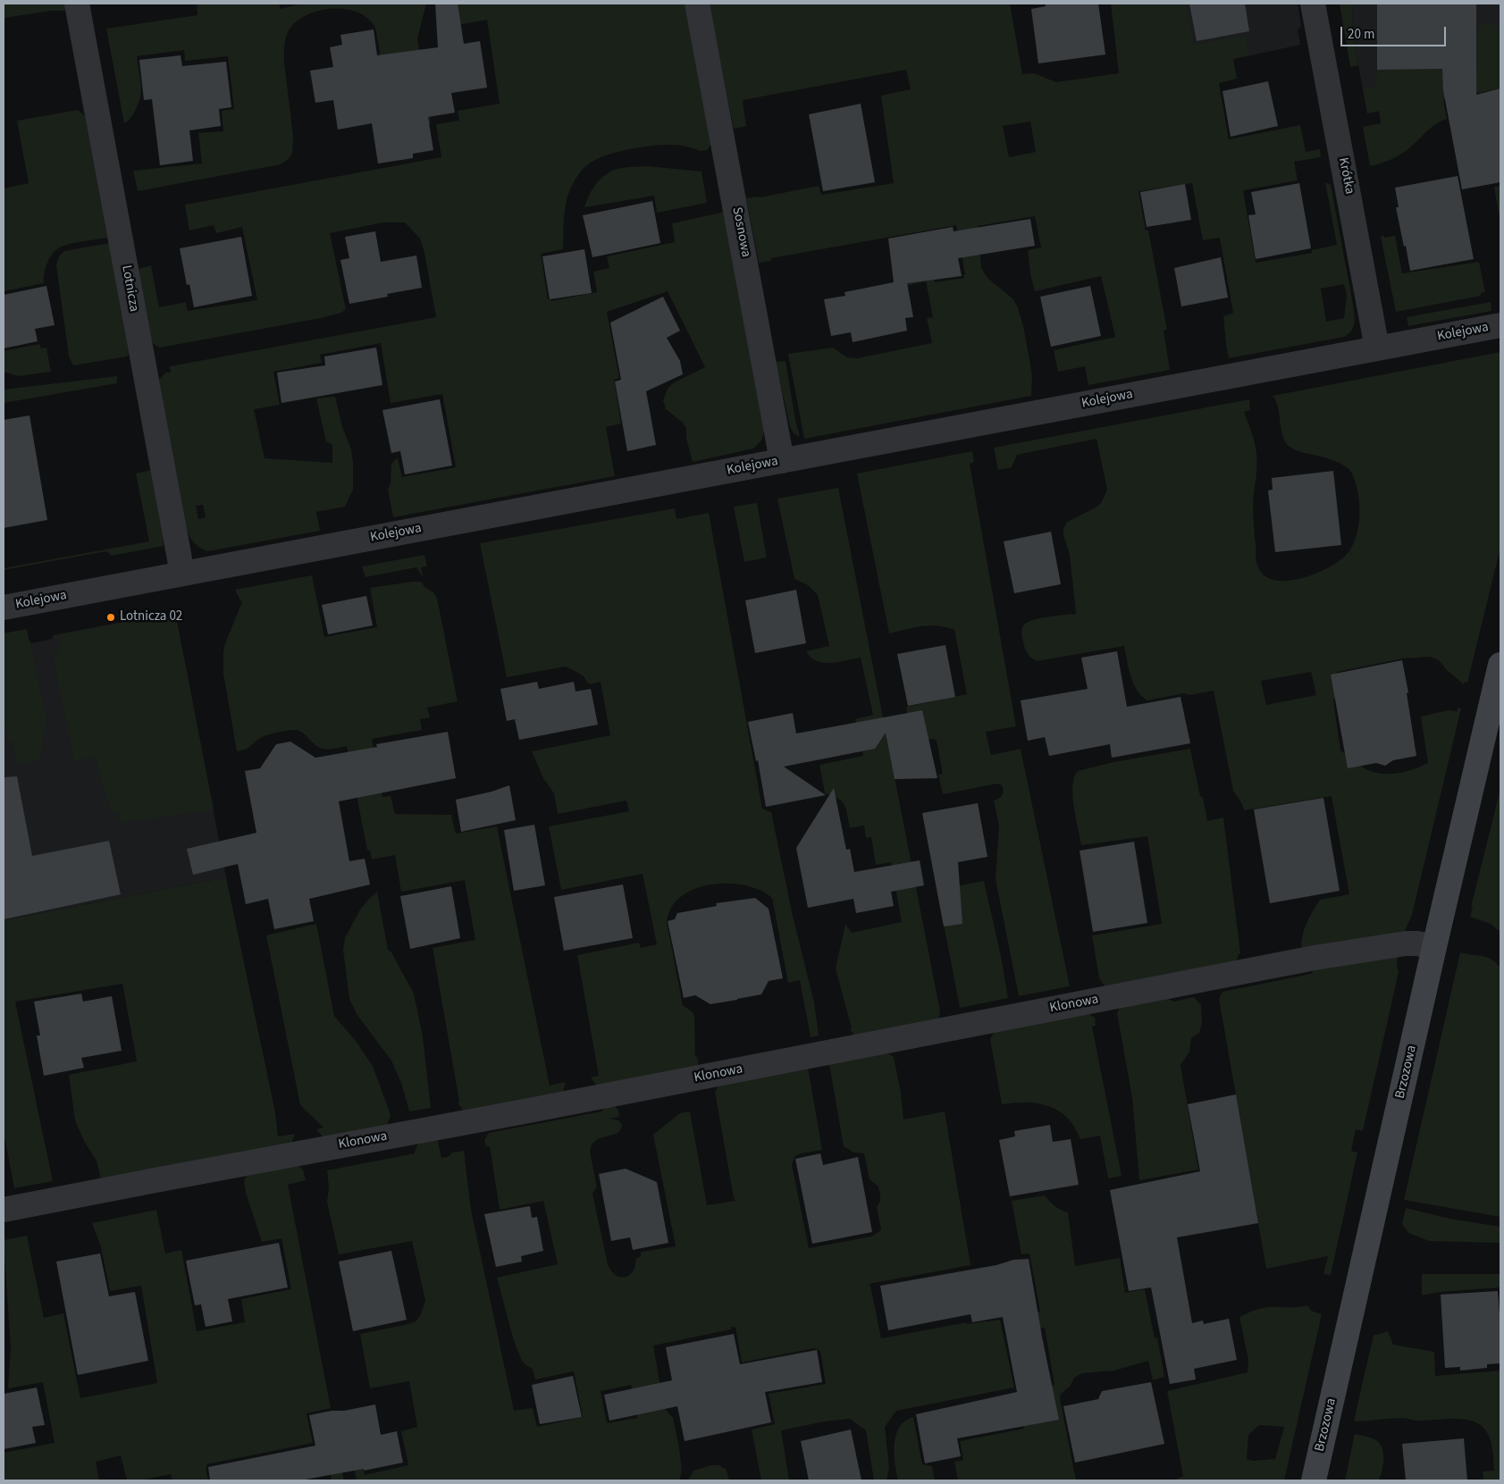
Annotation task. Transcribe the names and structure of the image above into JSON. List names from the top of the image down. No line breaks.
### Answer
{"streets":{"street":["Krótka","Sosnowa","Lotnicza","Kolejowa","Klonowa","Brzozowa"]},"crossings":[["Krótka","Kolejowa"],["Sosnowa","Kolejowa"],["Lotnicza","Kolejowa"],["Klonowa","Brzozowa"]],"places":["Lotnicza 02"],"scale_bar":"20 m"}
